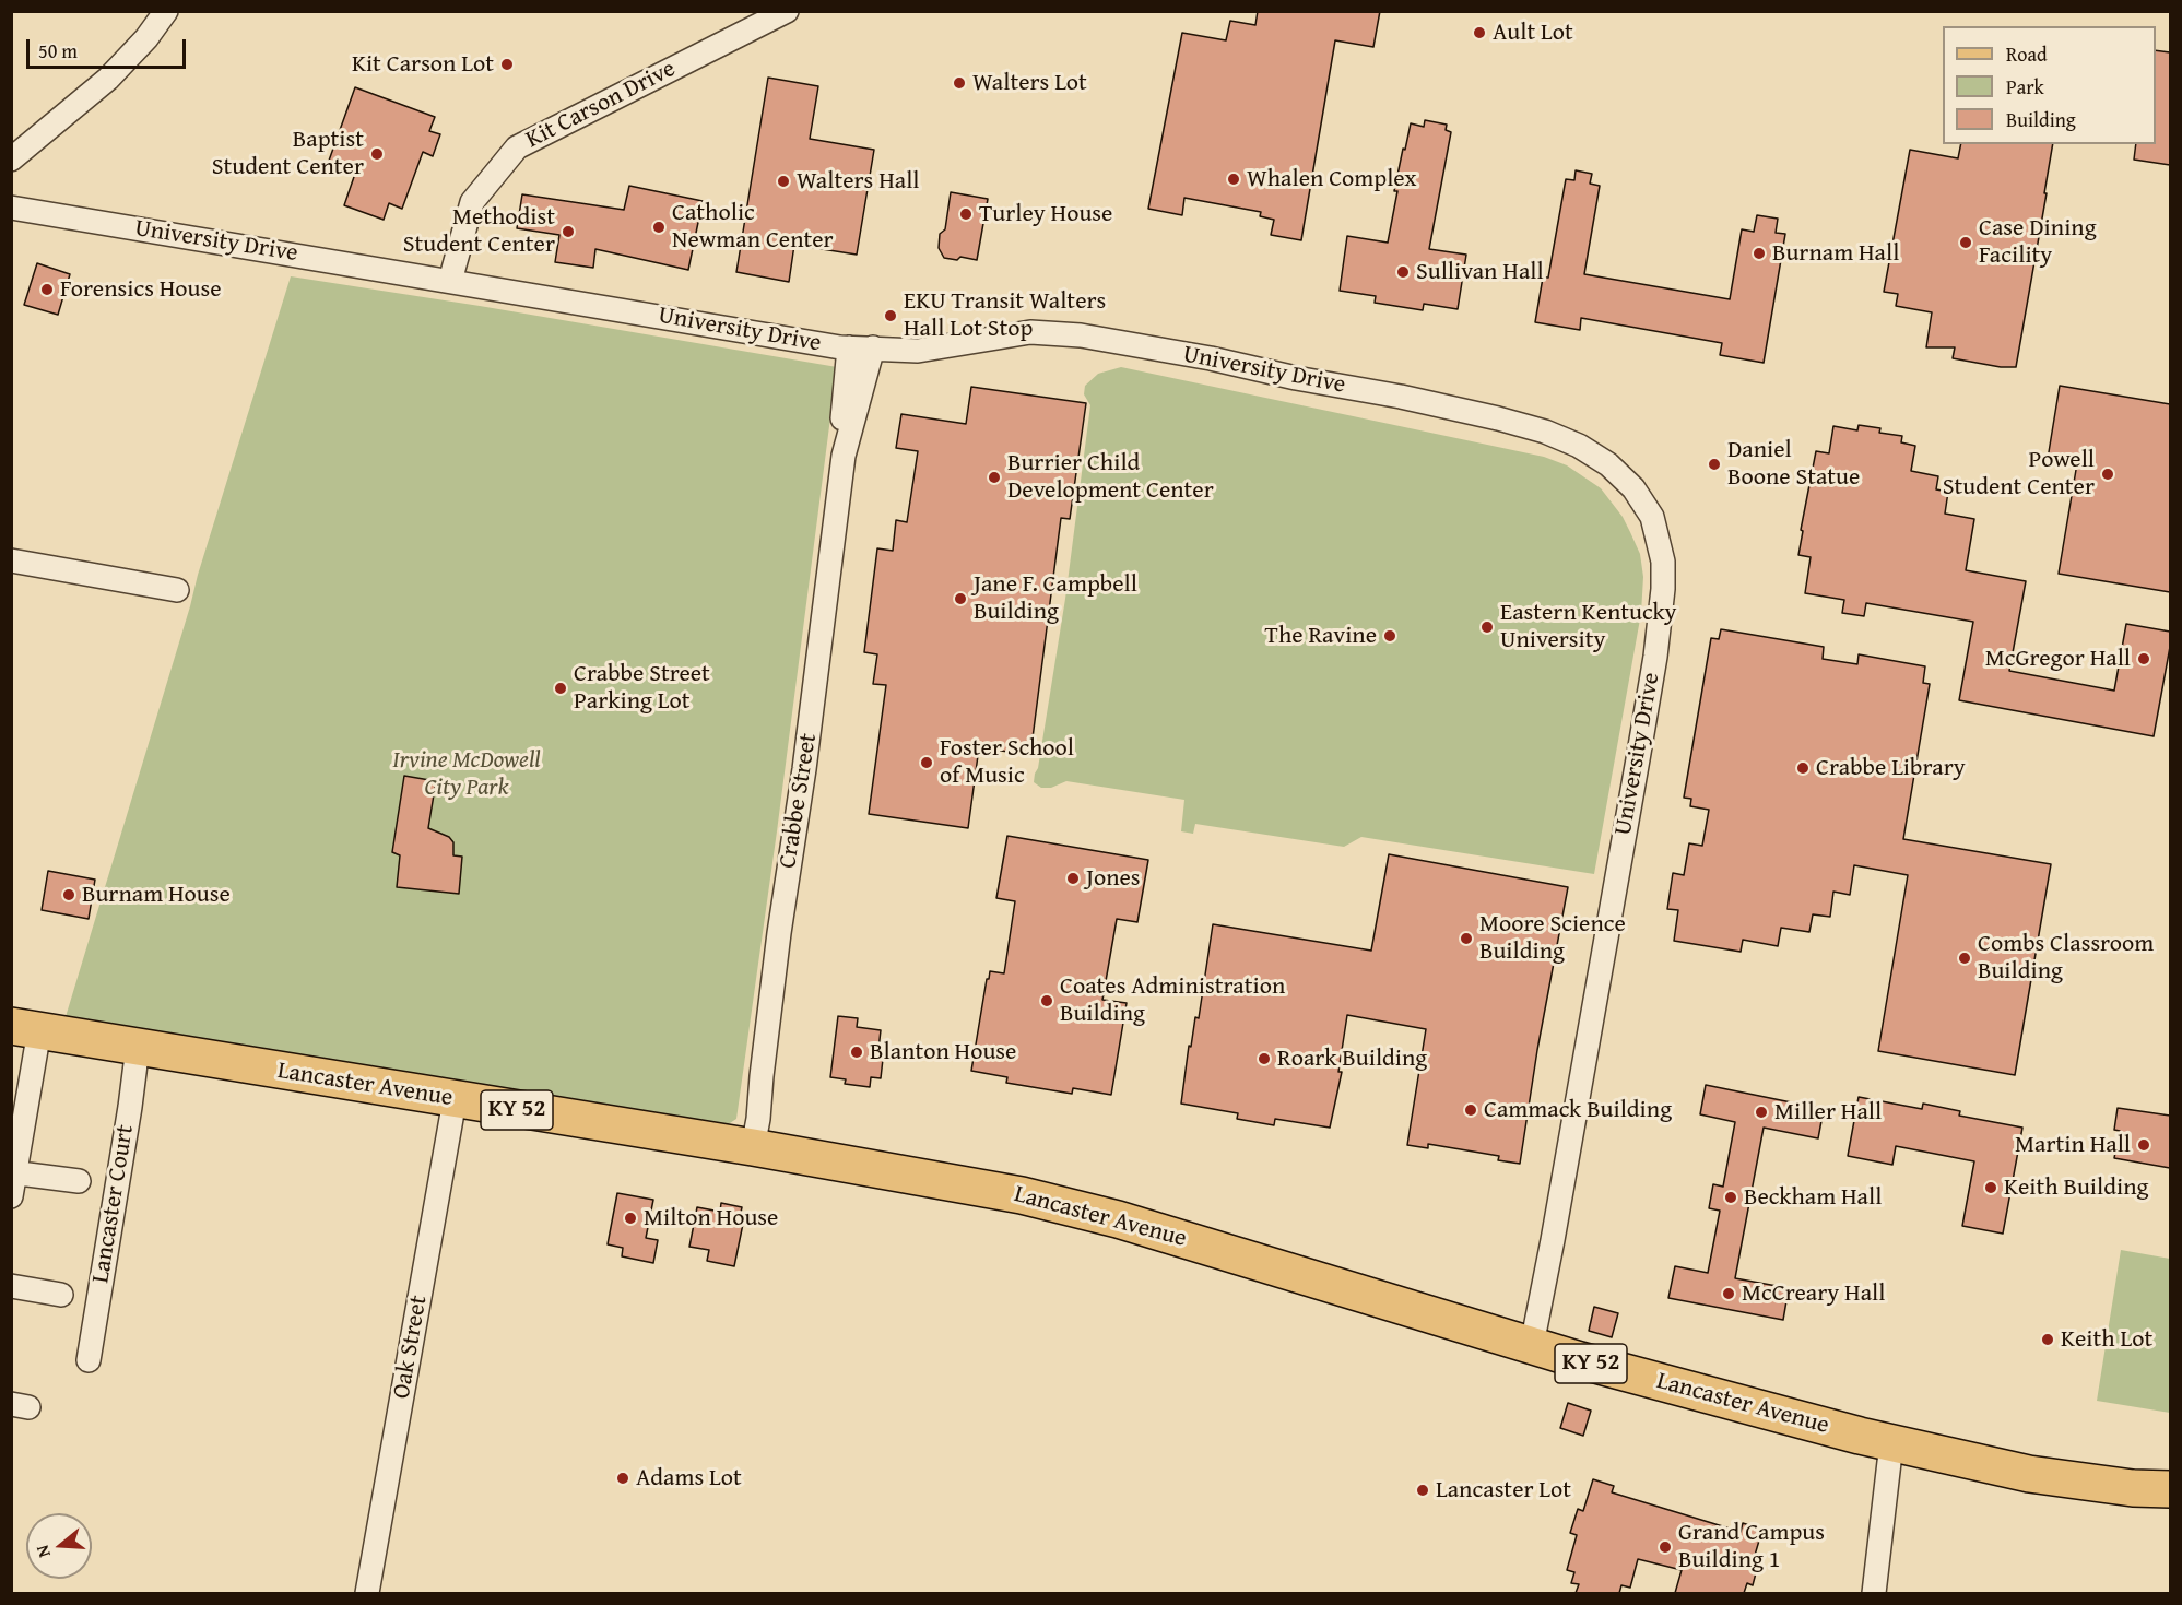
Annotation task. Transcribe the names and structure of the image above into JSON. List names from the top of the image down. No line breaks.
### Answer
{"streets":{"main road":["Lancaster Avenue","KY 52"],"street":["Kit Carson Drive","University Drive","Crabbe Street","Lancaster Court","Oak Street"]},"crossings":[["Kit Carson Drive","University Drive"],["University Drive","Crabbe Street"],["University Drive","Lancaster Avenue"],["Crabbe Street","Lancaster Avenue"],["Lancaster Avenue","Lancaster Court"],["Lancaster Avenue","Oak Street"]],"parks":["Irvine McDowell City Park"],"places":["Ault Lot","Kit Carson Lot","Walters Lot","Baptist Student Center","Whalen Complex","Walters Hall","Turley House","Catholic Newman Center","Methodist Student Center","Case Dining Facility","Burnam Hall","Sullivan Hall","Forensics House","EKU Transit Walters Hall Lot Stop","Daniel Boone Statue","Powell Student Center","Burrier Child Development Center","Jane F. Campbell Building","Eastern Kentucky University","The Ravine","McGregor Hall","Crabbe Street Parking Lot","Foster School of Music","Crabbe Library","Jones","Burnam House","Moore Science Building","Combs Classroom Building","Coates Administration Building","Blanton House","Roark Building","Cammack Building","Miller Hall","Martin Hall","Keith Building","Beckham Hall","Milton House","McCreary Hall","Keith Lot","Adams Lot","Lancaster Lot","Grand Campus Building 1"],"legend":["Road","Park","Building"],"scale_bar":"50 m","north":"left"}
